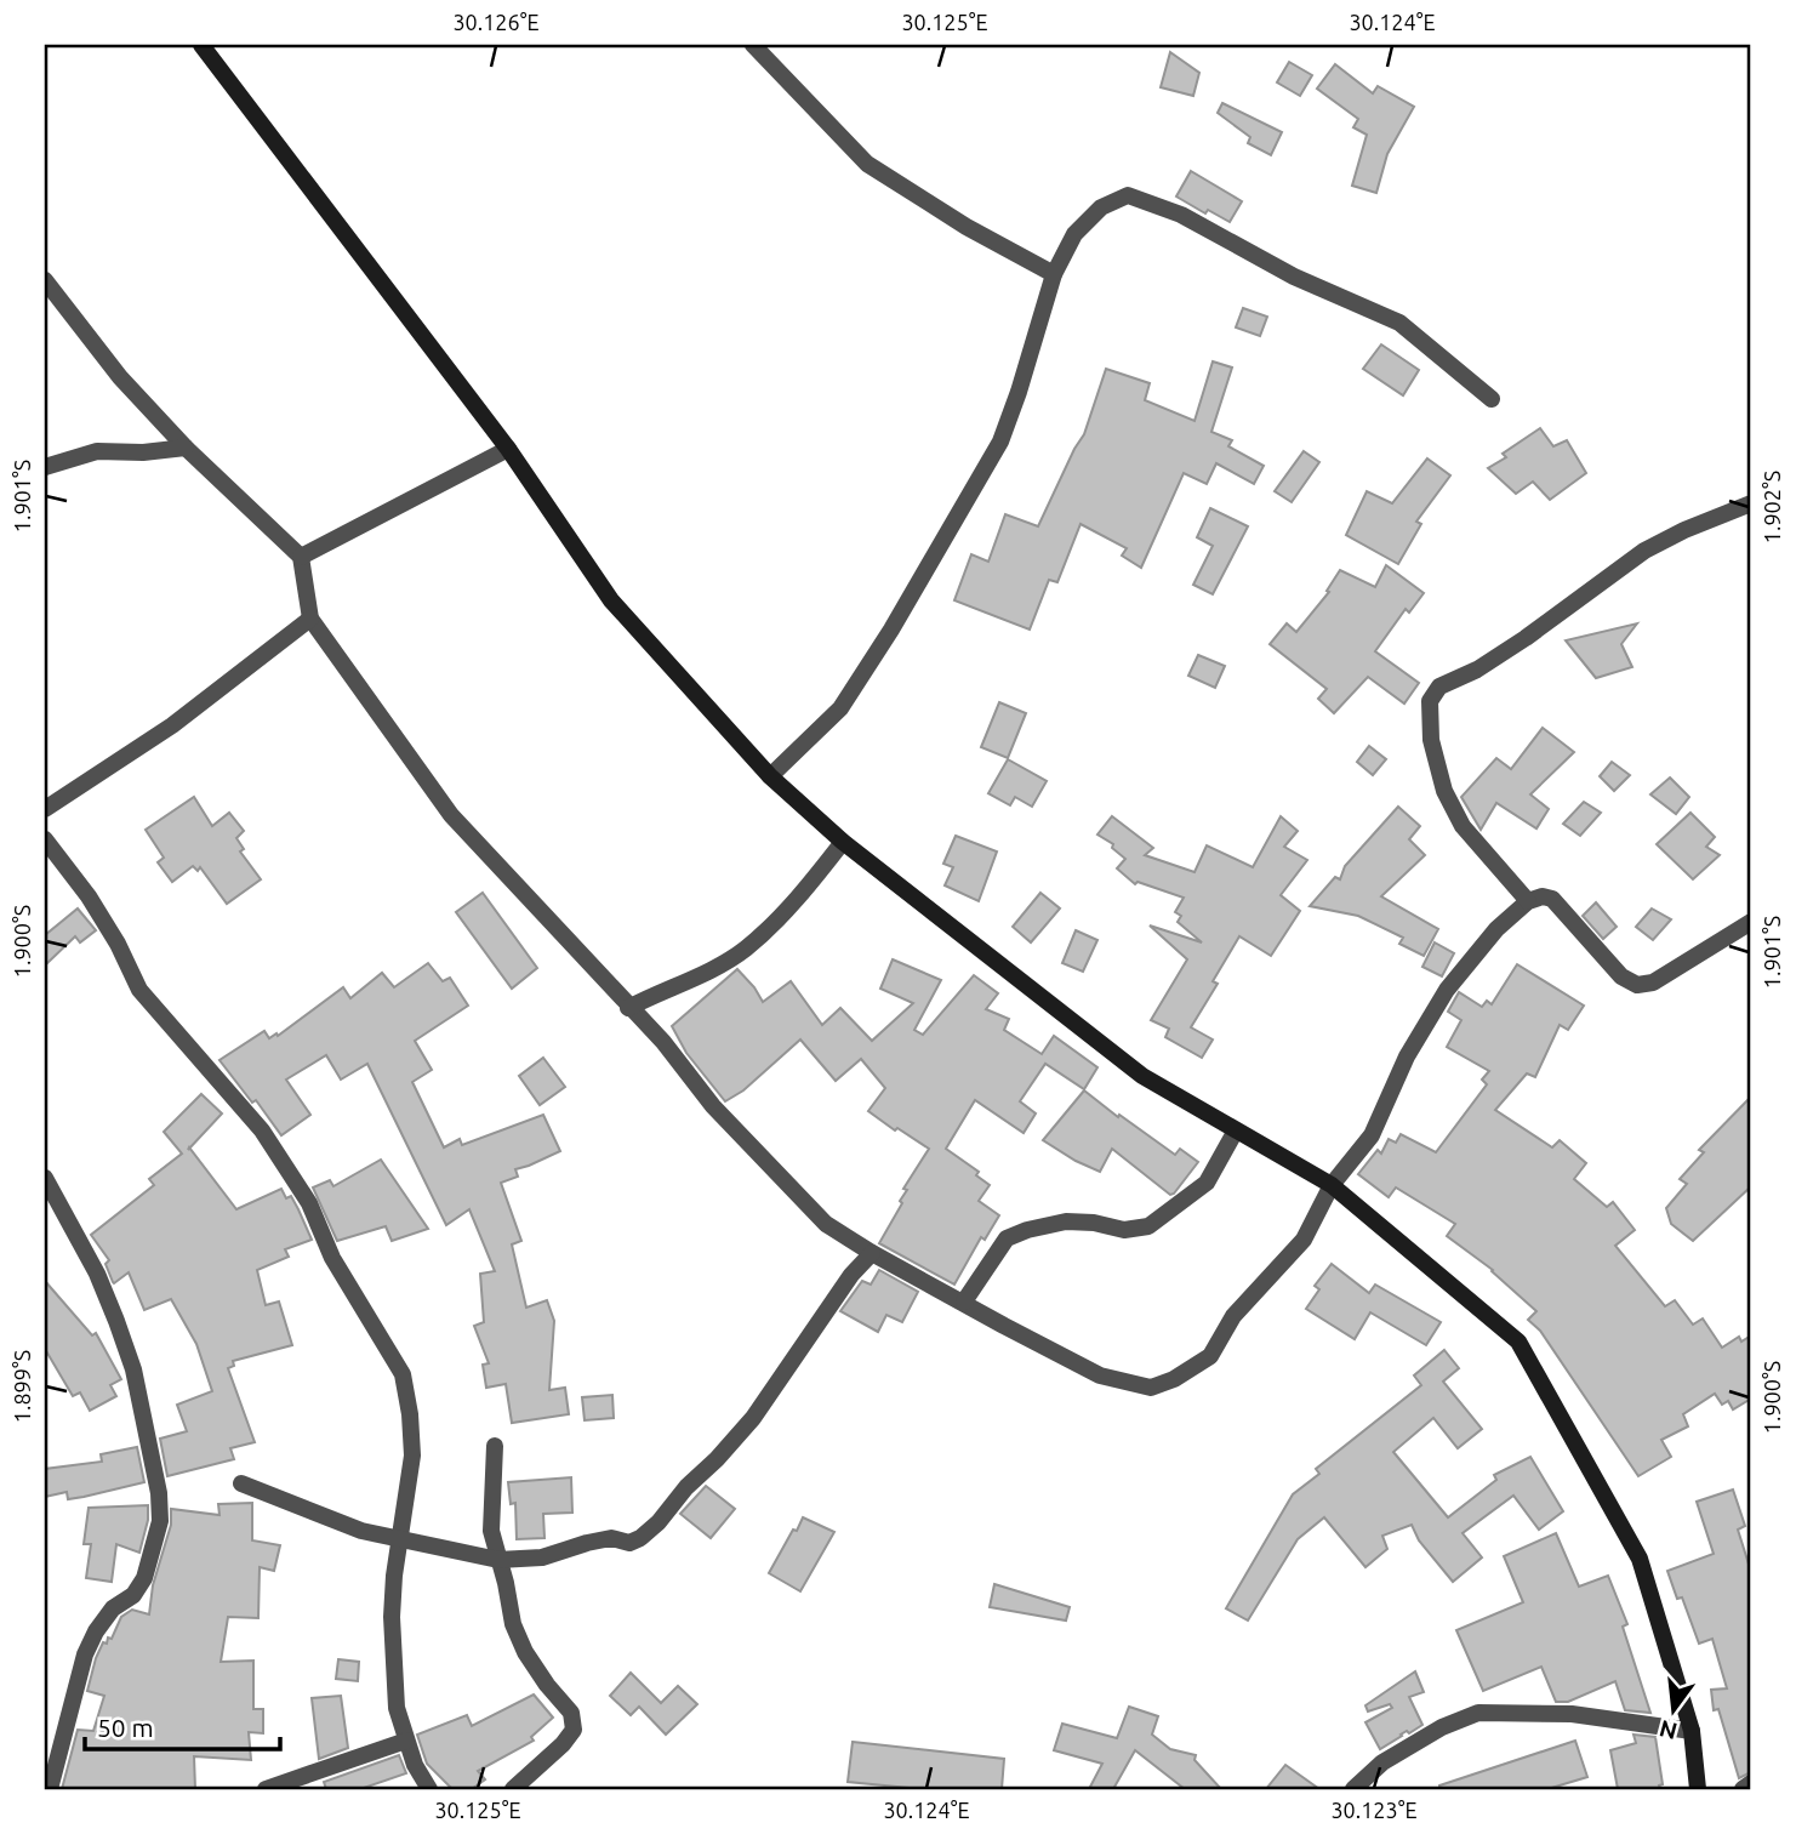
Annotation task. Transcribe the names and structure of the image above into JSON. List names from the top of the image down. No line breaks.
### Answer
{"scale_bar":"50 m","north":"bottom","coordinates":["30.126°E","30.125°E","30.124°E","1.901°S","1.902°S","1.900°S","1.899°S","30.123°E"]}
